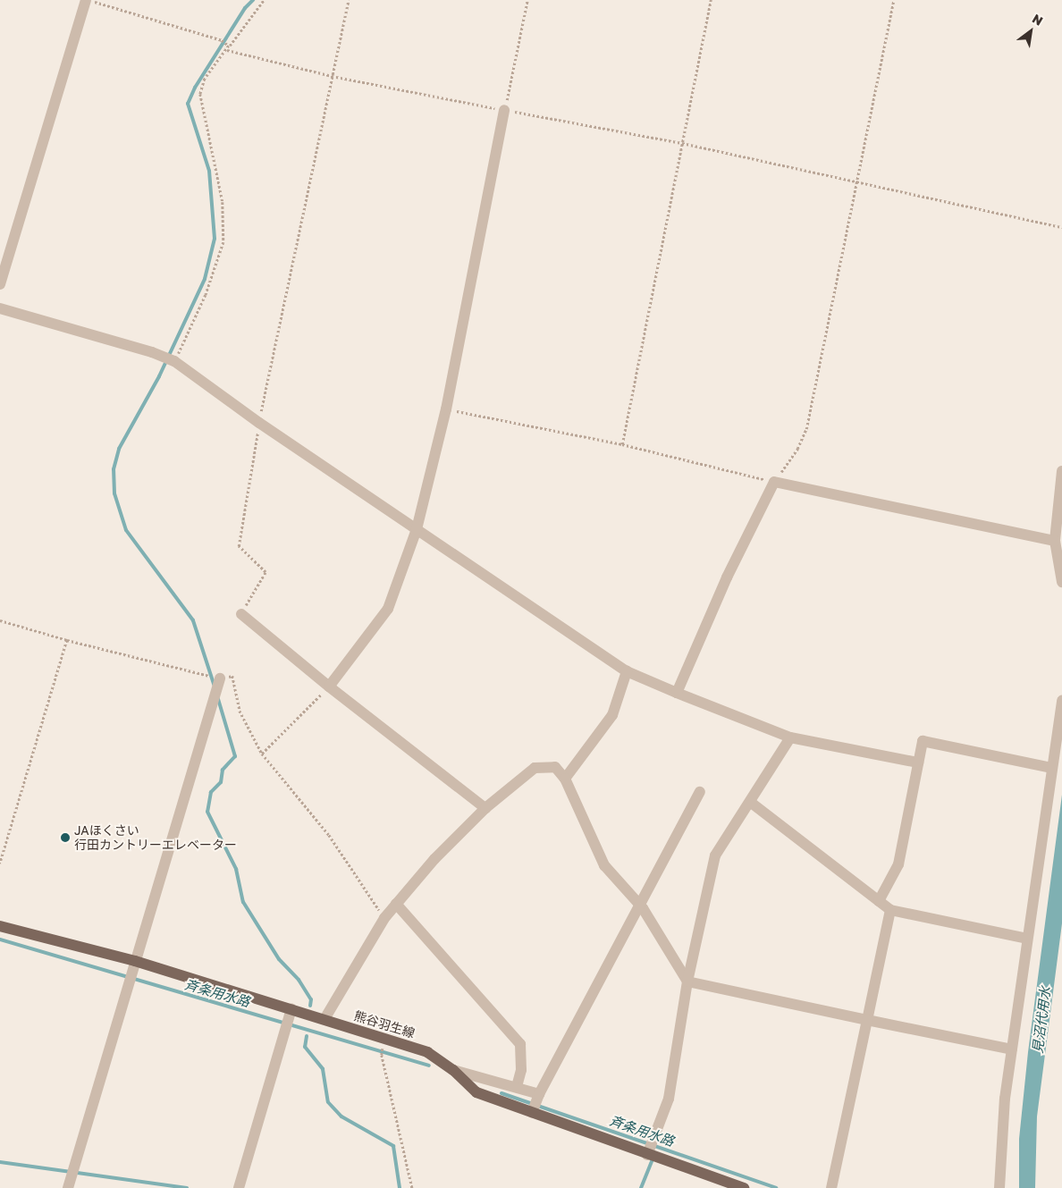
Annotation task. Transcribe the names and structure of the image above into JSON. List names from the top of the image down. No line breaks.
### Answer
{"streets":{"main road":["熊谷羽生線"]},"water":["斉条用水路","見沼代用水"],"places":["JAほくさい 行田カントリーエレベーター"],"north":"top right"}
